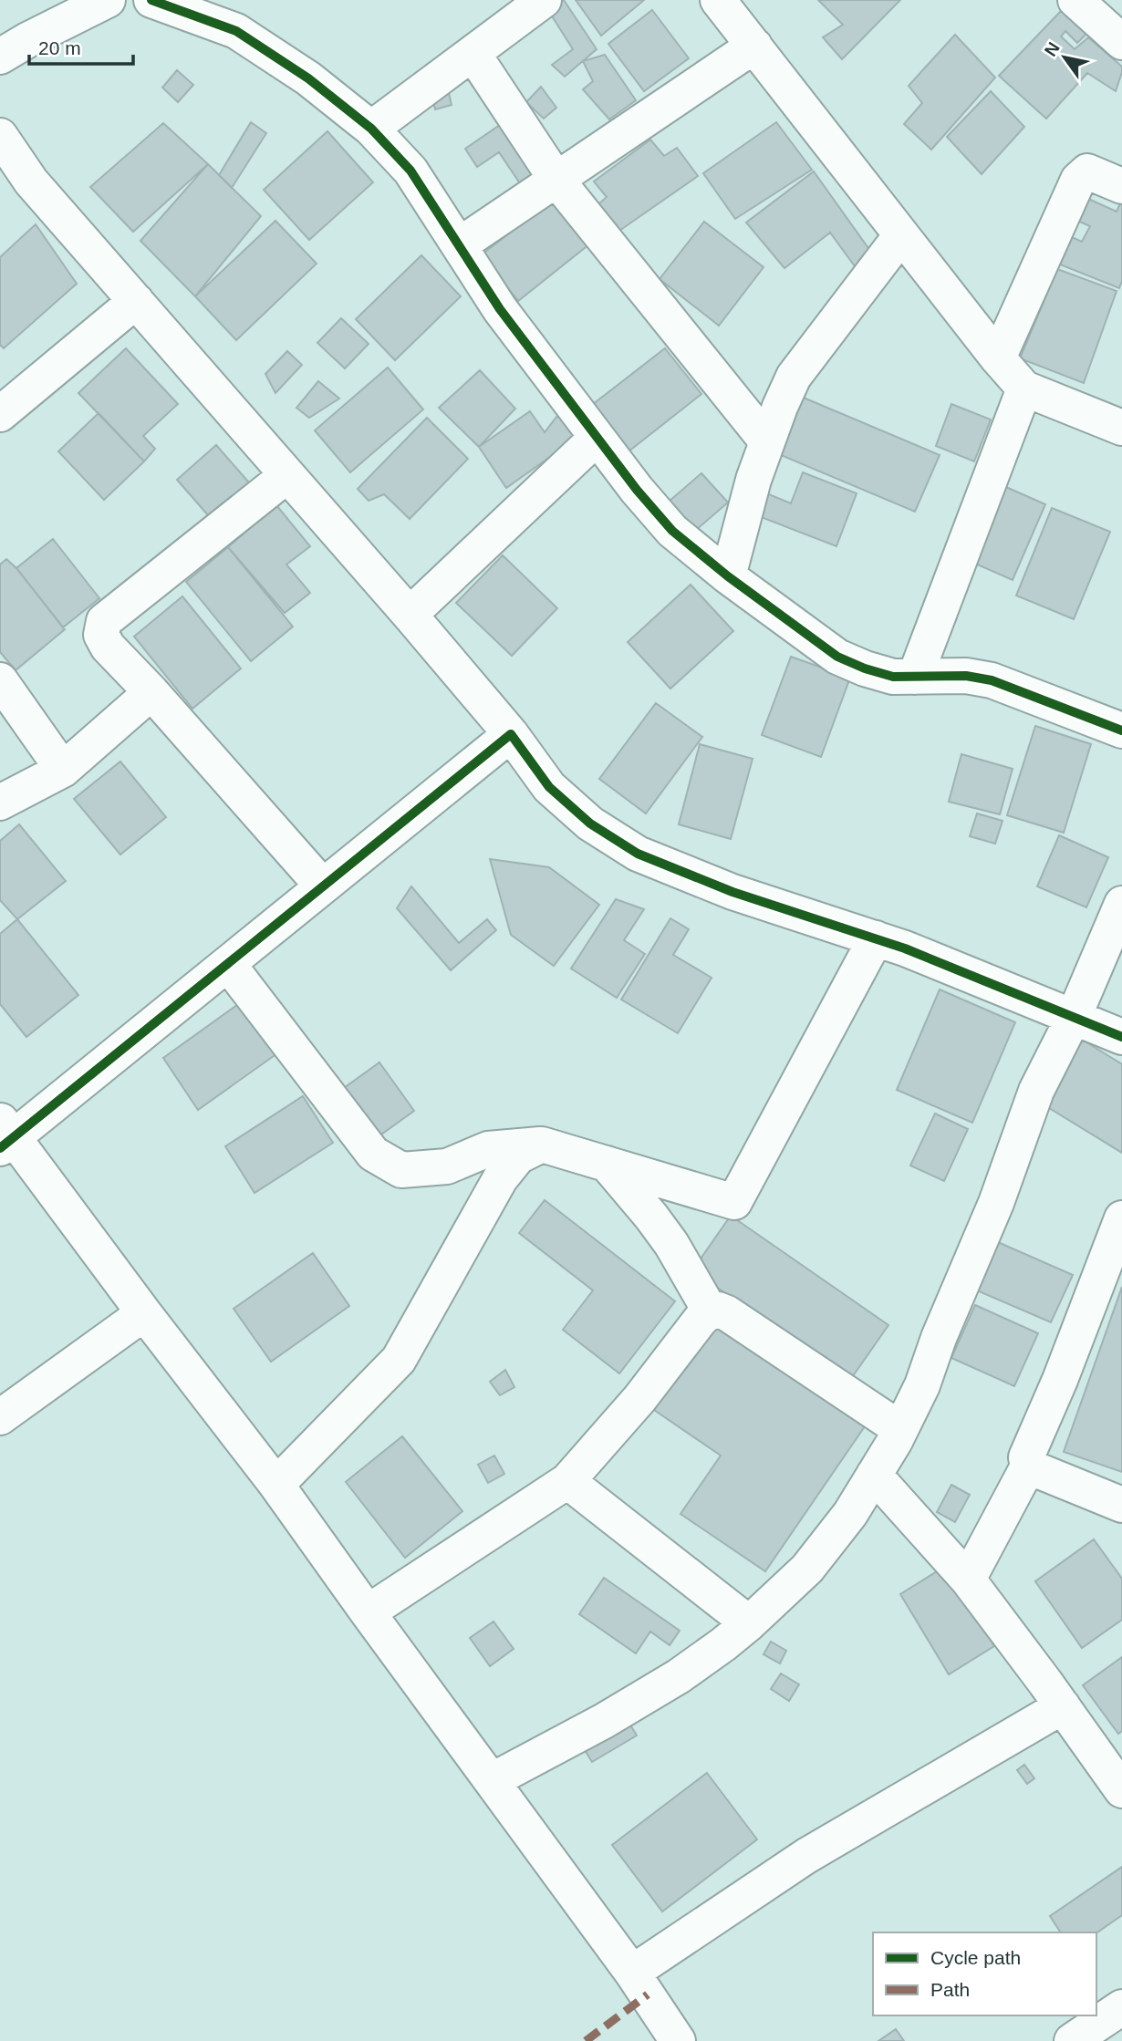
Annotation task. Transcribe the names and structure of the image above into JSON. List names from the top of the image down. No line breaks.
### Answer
{"legend":["Cycle path","Path"],"scale_bar":"20 m","north":"top left"}
